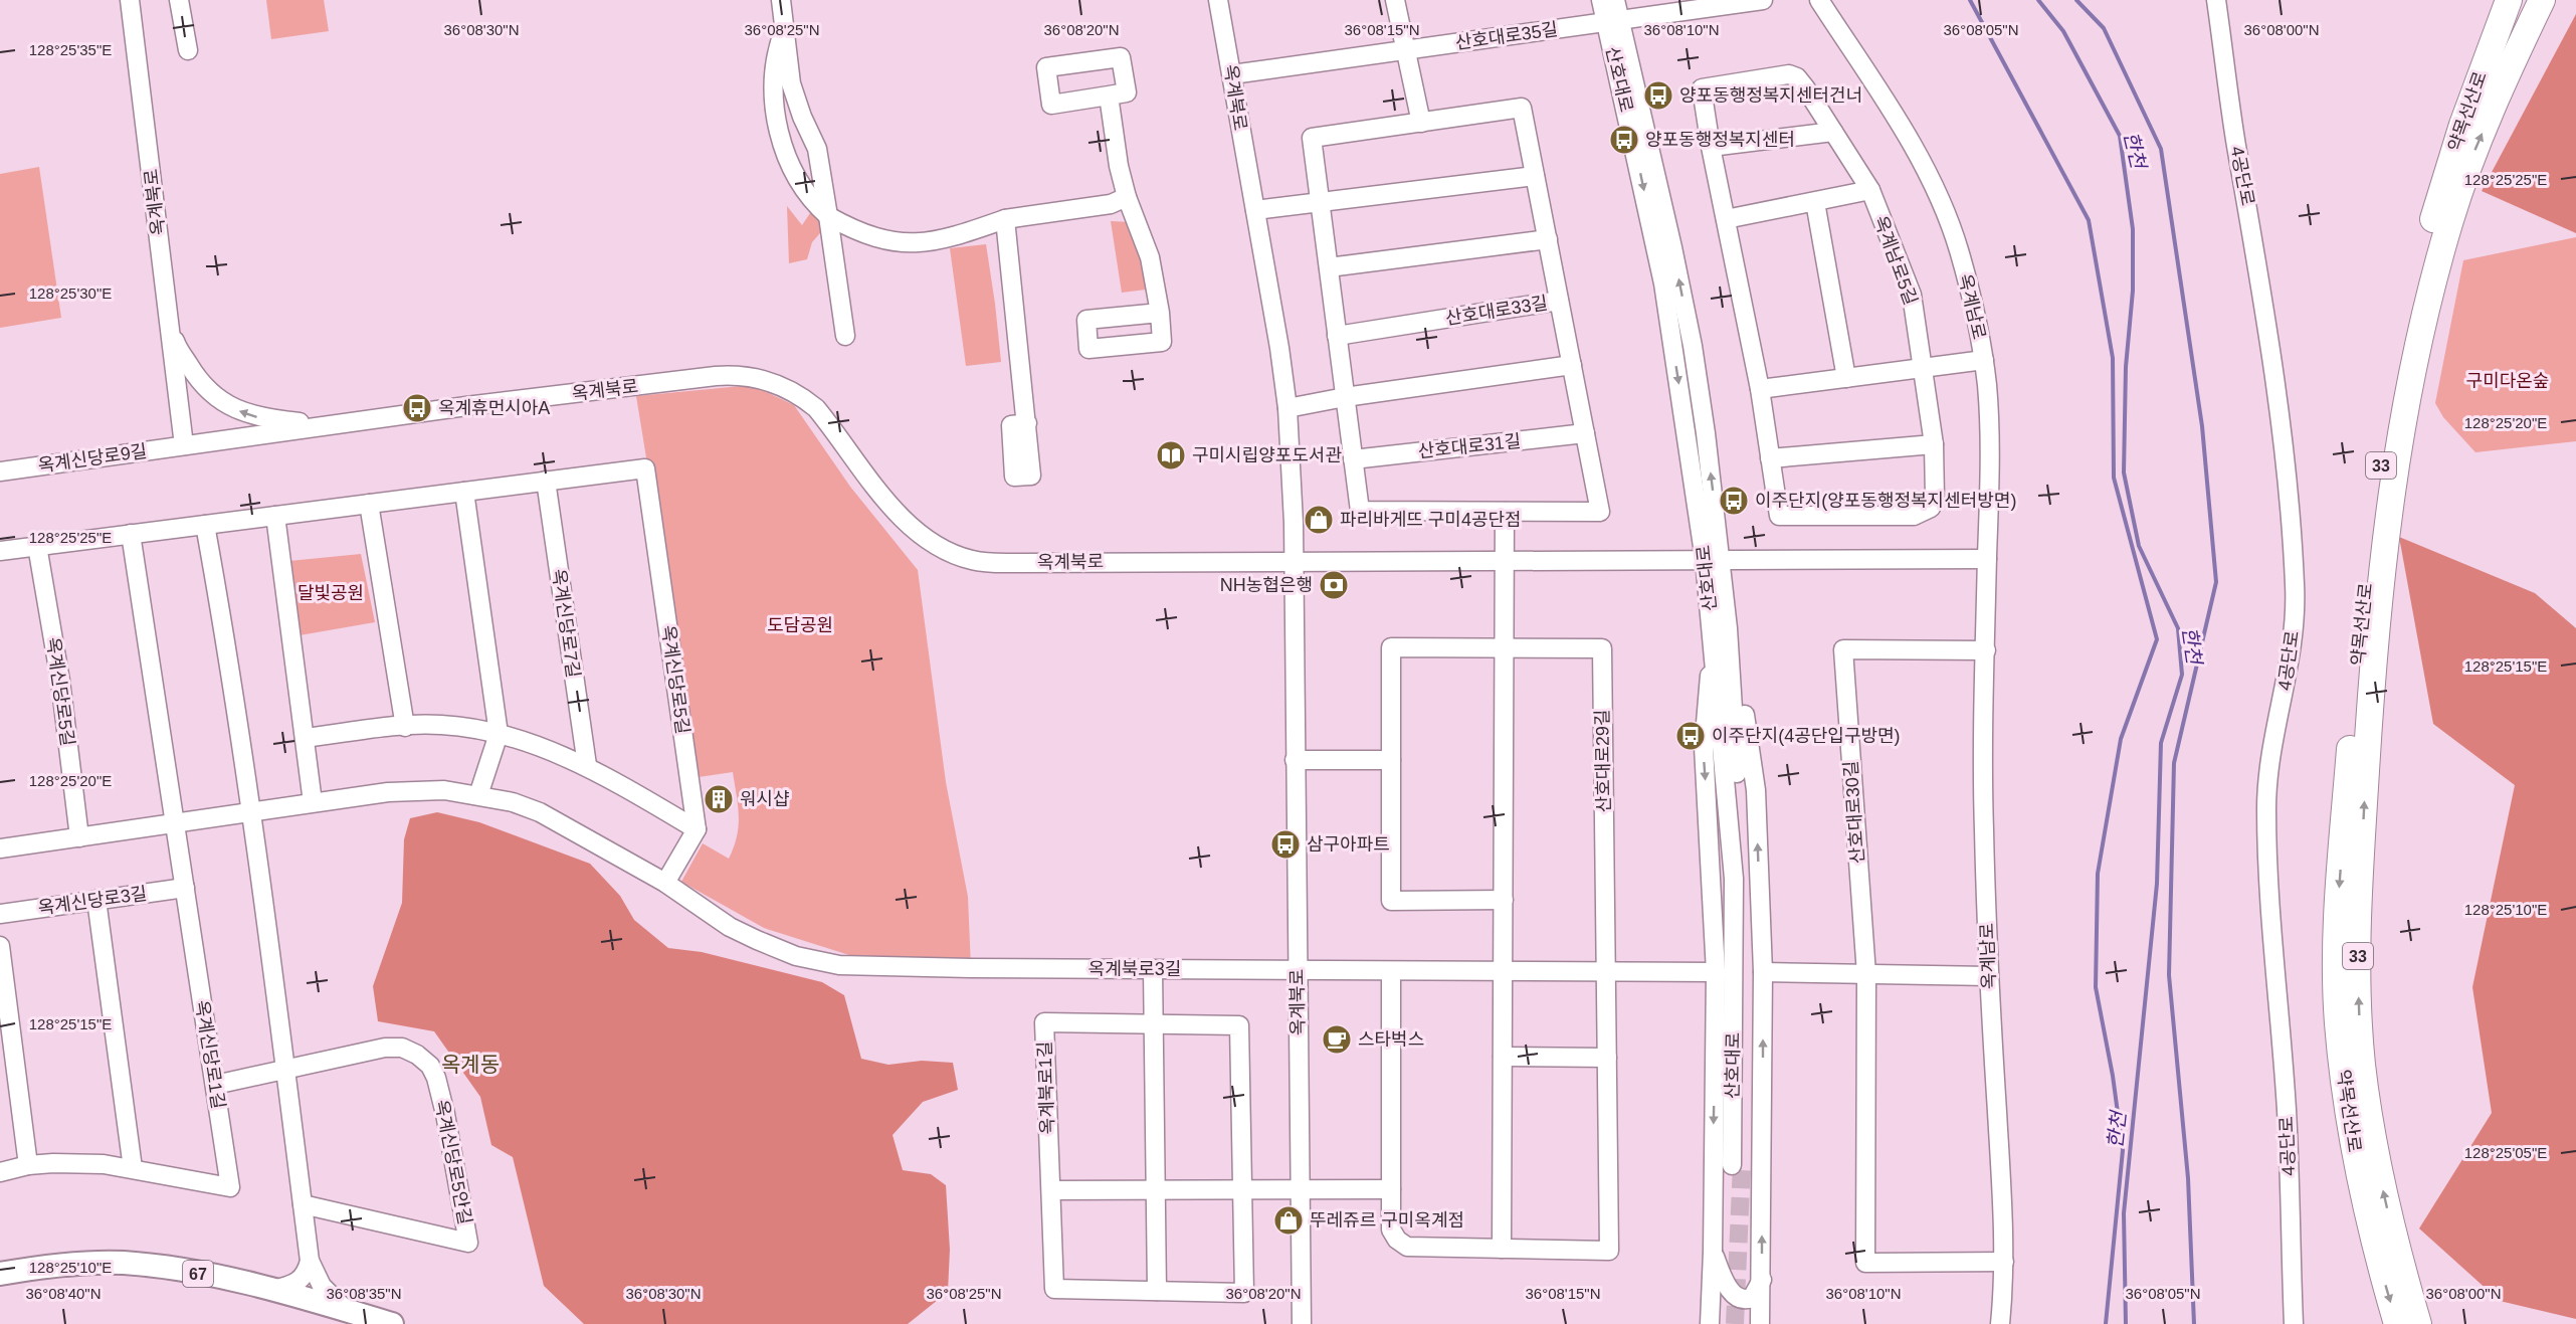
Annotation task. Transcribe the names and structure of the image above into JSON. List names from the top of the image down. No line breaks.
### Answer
{"streets":{"highway":["약목선산로","33"],"main road":["67"],"street":["산호대로35길","산호대로","옥계북로","4공단로","옥계남로5길","옥계남로","산호대로33길","산호대로31길","옥계신당로9길","옥계신당로7길","옥계신당로5길","산호대로29길","산호대로30길","옥계신당로3길","옥계북로3길","옥계신당로1길","옥계북로1길","옥계신당로5안길"]},"crossings":[["산호대로35길","산호대로"],["산호대로35길","옥계북로"],["옥계북로","옥계신당로9길"],["옥계북로","옥계북로3길"],["약목선산로","33"],["옥계남로","산호대로30길"],["산호대로33길","산호대로31길"],["옥계신당로7길","옥계신당로5길"],["옥계신당로3길","옥계신당로1길"]],"districts":["옥계동"],"water":["한천"],"parks":["구미다온숲","달빛공원","도담공원"],"places":{"bus stop":["양포동행정복지센터건너","양포동행정복지센터","옥계휴먼시아A","이주단지(양포동행정복지센터방면)","이주단지(4공단입구방면)","삼구아파트"],"library":["구미시립양포도서관"],"shop":["파리바게뜨 구미4공단점","뚜레쥬르 구미옥계점"],"bank":["NH농협은행"],"building":["워시샵"],"cafe":["스타벅스"]},"coordinates":["36°08'30\"N","36°08'25\"N","36°08'20\"N","36°08'15\"N","36°08'10\"N","36°08'05\"N","36°08'00\"N","128°25'35\"E","128°25'25\"E","128°25'30\"E","128°25'20\"E","128°25'15\"E","128°25'10\"E","128°25'05\"E","36°08'40\"N","36°08'35\"N"]}
